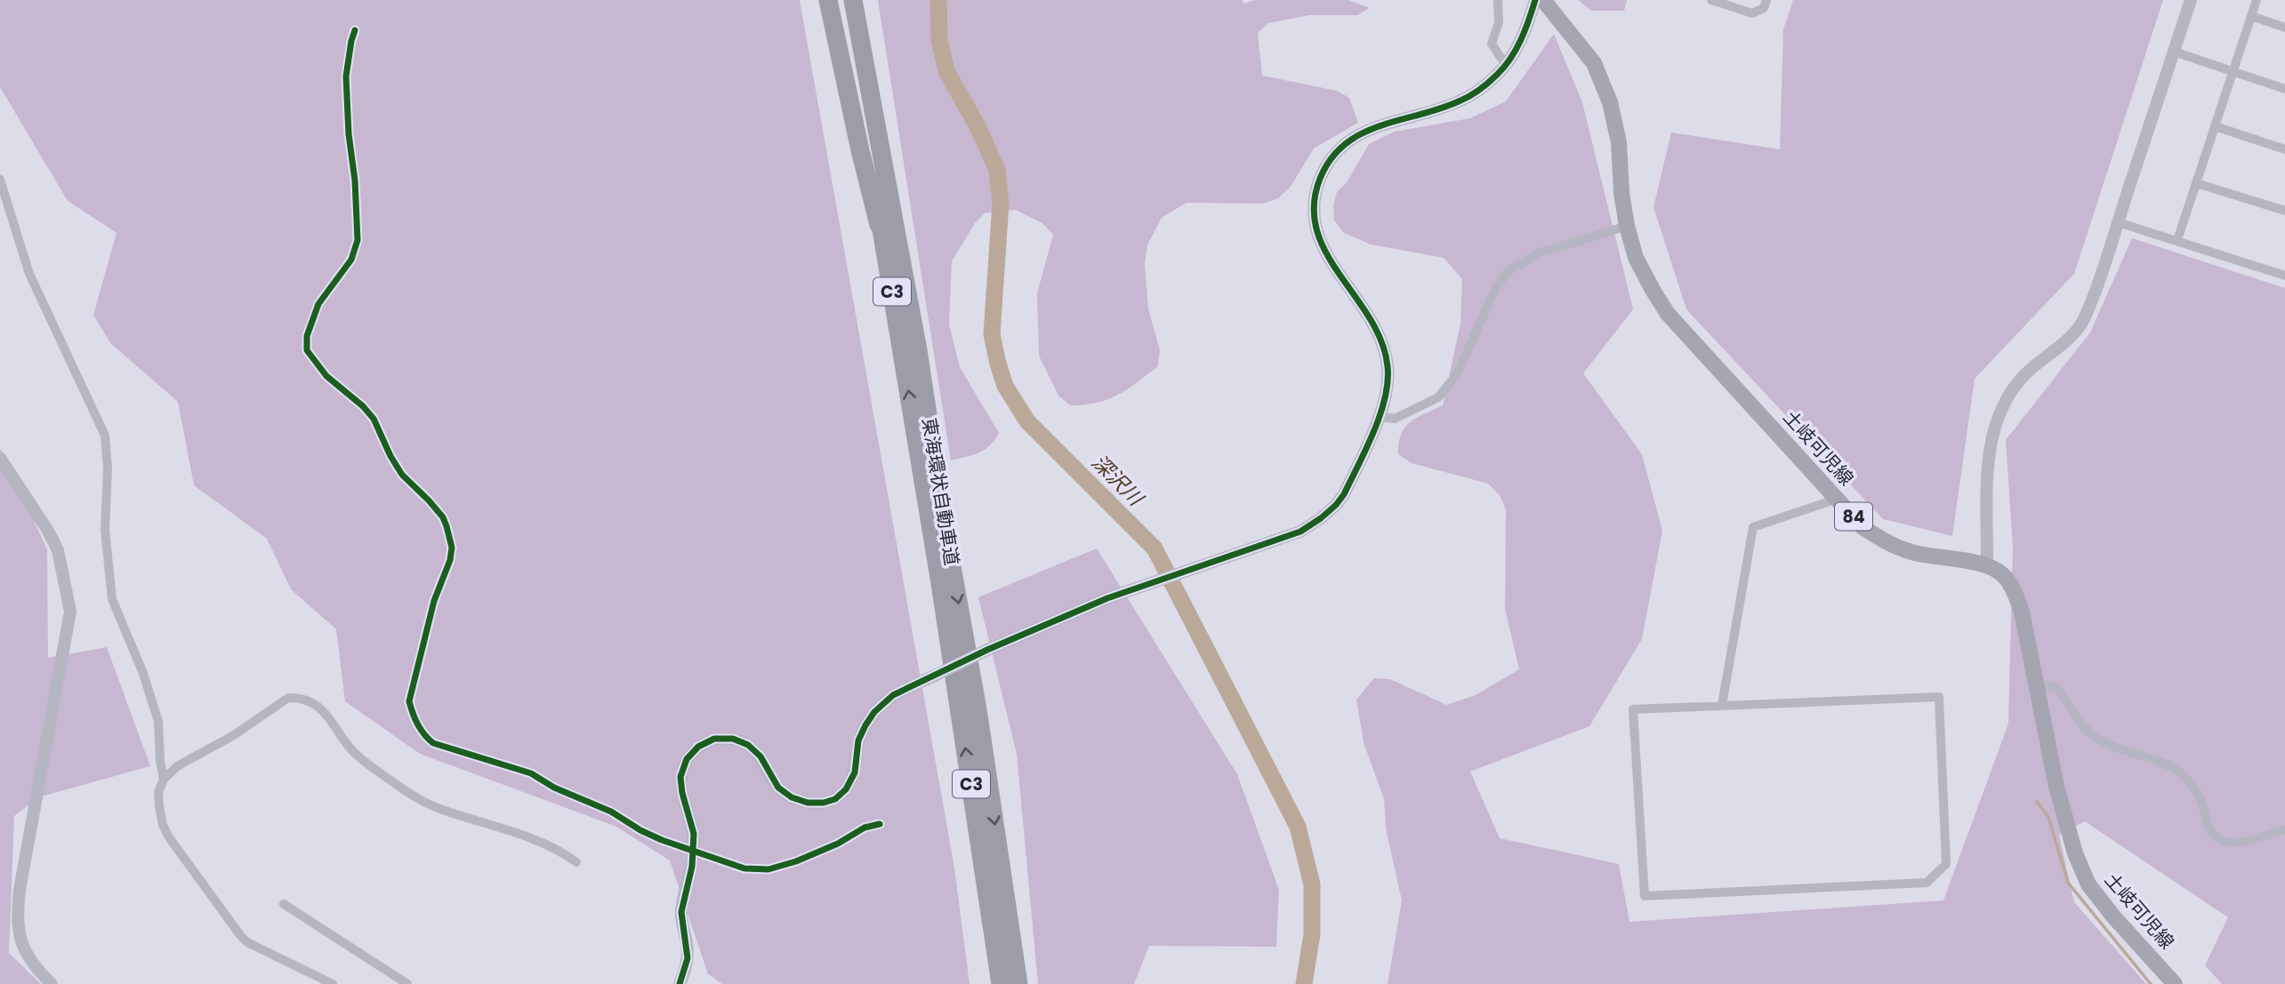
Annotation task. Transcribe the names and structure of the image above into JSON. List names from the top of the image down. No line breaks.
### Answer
{"streets":{"highway":["C3","東海環状自動車道"],"main road":["土岐可児線","84"]},"crossings":[["C3","東海環状自動車道"]],"water":["深沢川"]}
